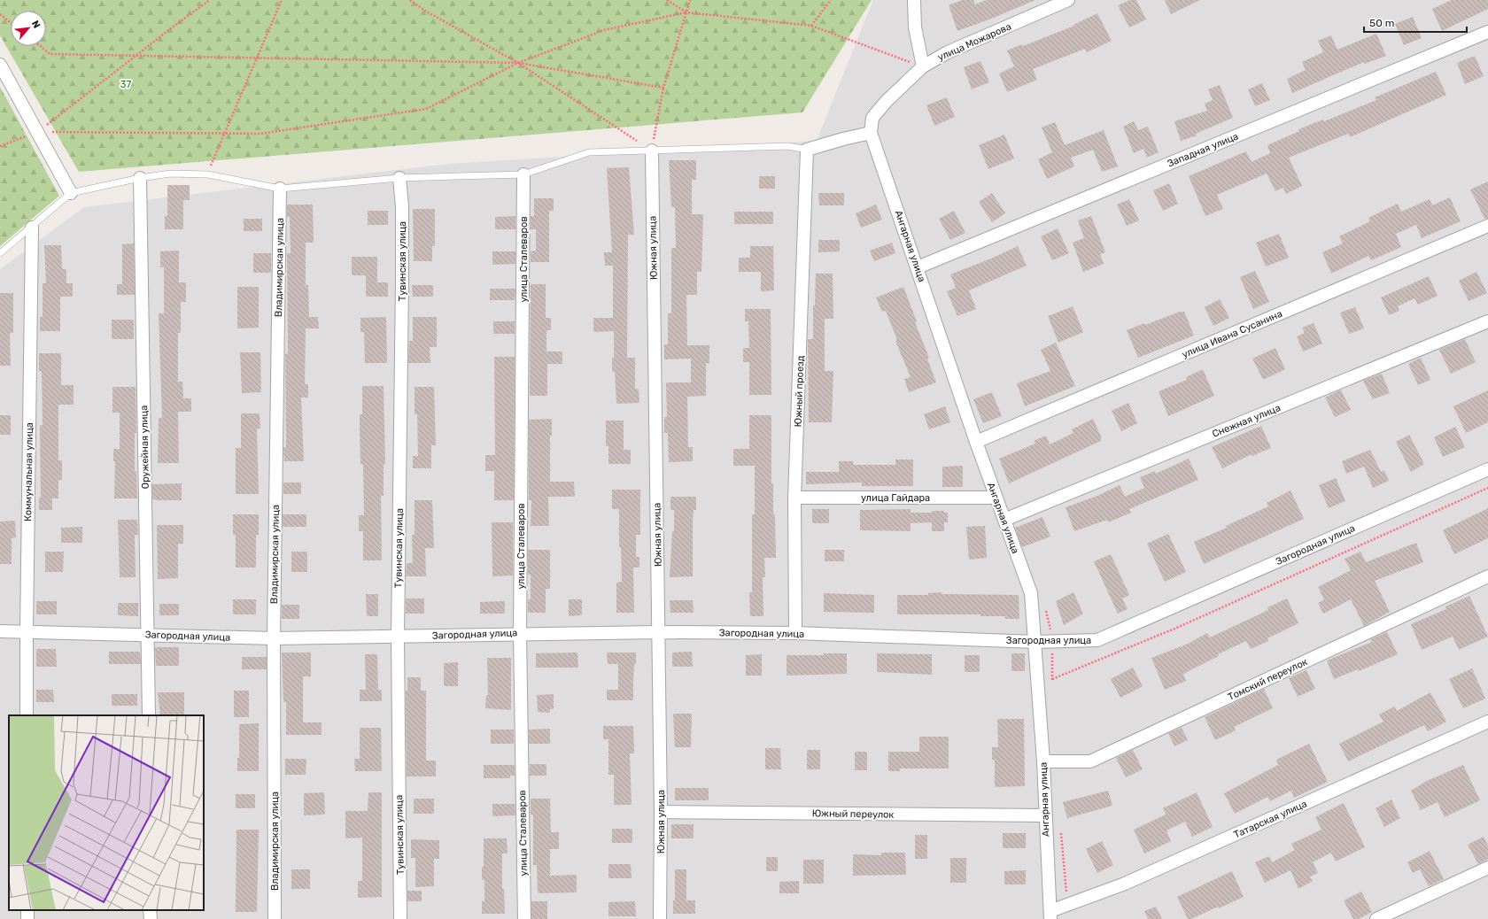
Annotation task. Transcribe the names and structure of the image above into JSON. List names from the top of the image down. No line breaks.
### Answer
{"streets":{"street":["улица Можарова","Западная улица","Ангарная улица","Южная улица","улица Сталеваров","Тувинская улица","Владимирская улица","улица Ивана Сусанина","Южный проезд","Снежная улица","Оружейная улица","Коммунальная улица","улица Гайдара","Загородная улица","Томский переулок","Южный переулок","Татарская улица"]},"crossings":[["улица Можарова","Ангарная улица"],["Западная улица","Ангарная улица"],["Ангарная улица","улица Ивана Сусанина"],["Ангарная улица","Снежная улица"],["Ангарная улица","улица Гайдара"],["Ангарная улица","Загородная улица"],["Ангарная улица","Томский переулок"],["Ангарная улица","Южный переулок"],["Ангарная улица","Татарская улица"],["Южная улица","Загородная улица"],["Южная улица","Южный переулок"],["улица Сталеваров","Загородная улица"],["Тувинская улица","Загородная улица"],["Владимирская улица","Загородная улица"],["Южный проезд","улица Гайдара"],["Южный проезд","Загородная улица"],["Оружейная улица","Загородная улица"],["Коммунальная улица","Загородная улица"]],"parks":["37"],"scale_bar":"50 m","north":"top right"}
